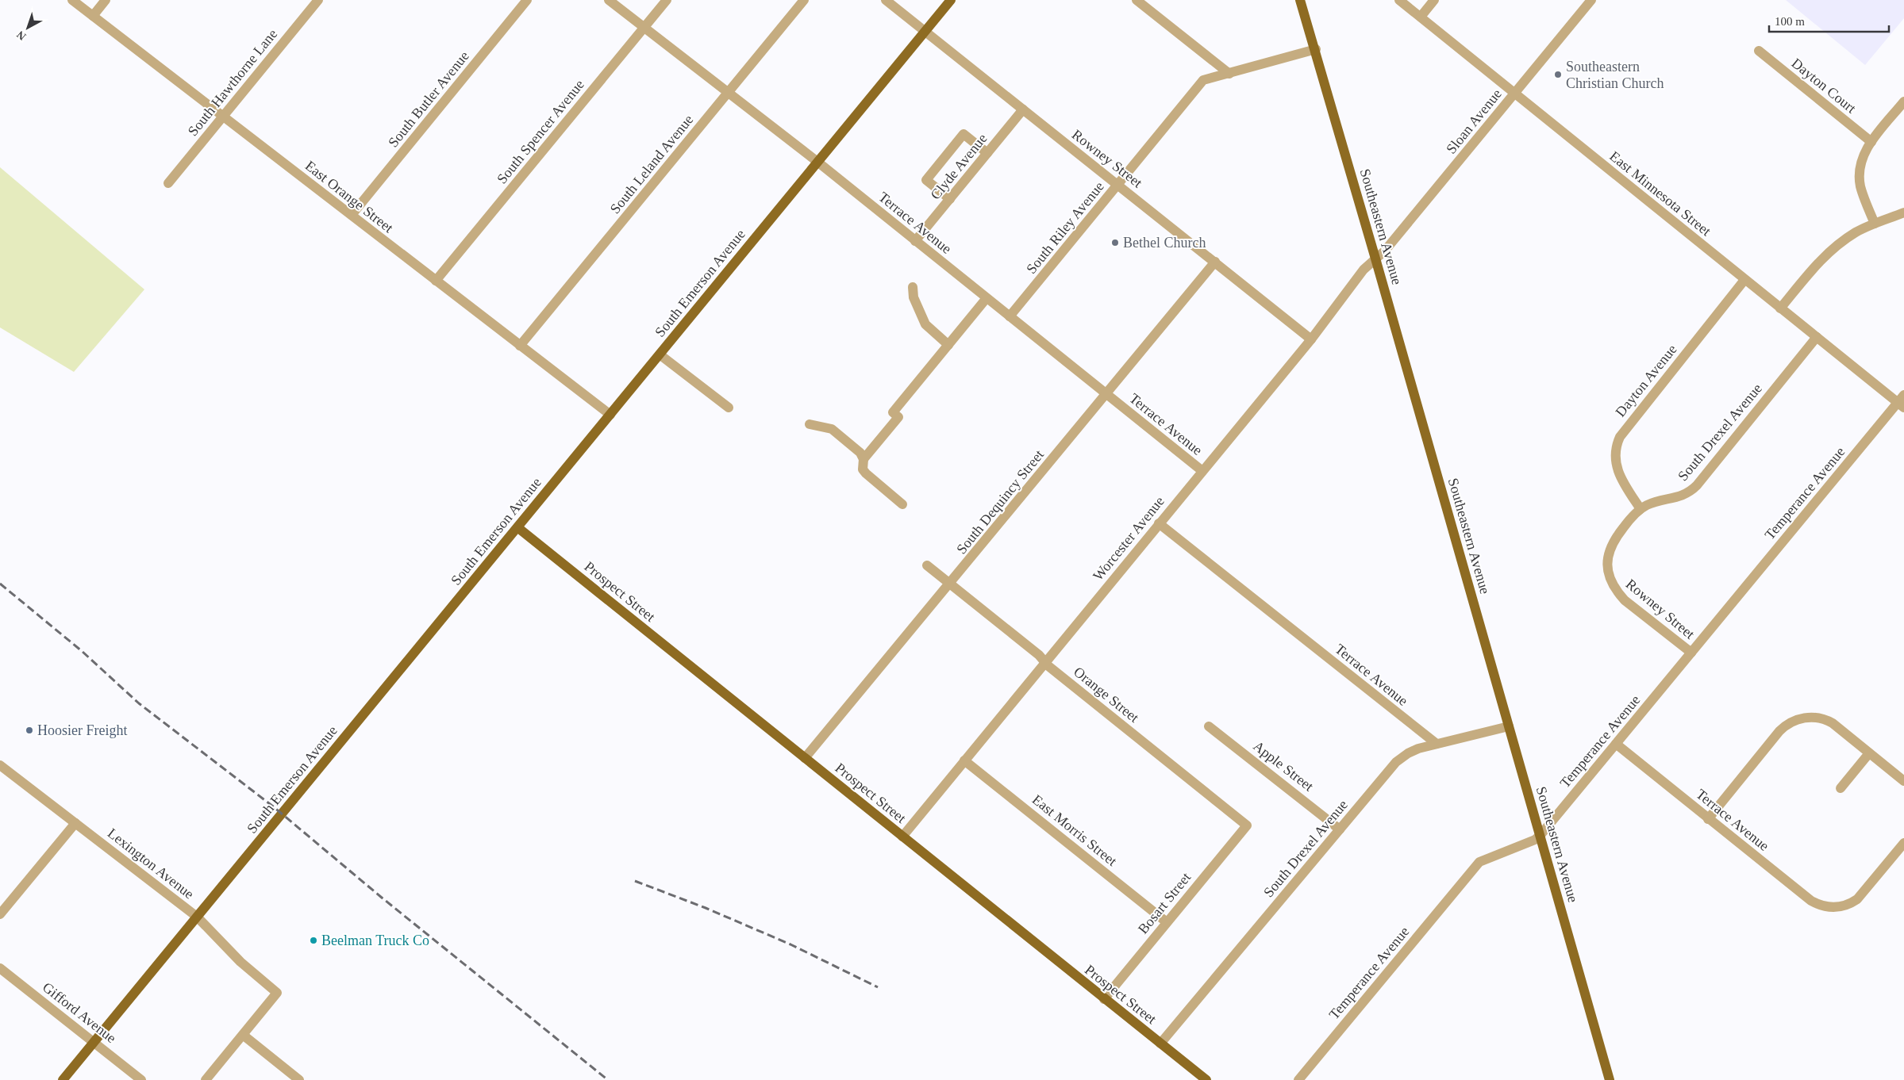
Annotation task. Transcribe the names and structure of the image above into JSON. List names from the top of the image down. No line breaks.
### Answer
{"streets":{"main road":["Southeastern Avenue","South Emerson Avenue","Prospect Street"],"street":["South Hawthorne Lane","Dayton Court","South Butler Avenue","Sloan Avenue","South Spencer Avenue","Rowney Street","South Leland Avenue","Clyde Avenue","East Minnesota Street","East Orange Street","Terrace Avenue","South Riley Avenue","Dayton Avenue","South Drexel Avenue","Temperance Avenue","South Dequincy Street","Worcester Avenue","Orange Street","Apple Street","East Morris Street","Lexington Avenue","Bosart Street","Gifford Avenue"]},"crossings":[["South Hawthorne Lane","East Orange Street"],["South Butler Avenue","East Orange Street"],["Sloan Avenue","East Minnesota Street"],["Sloan Avenue","Southeastern Avenue"],["Sloan Avenue","Worcester Avenue"],["South Spencer Avenue","East Orange Street"],["South Spencer Avenue","Terrace Avenue"],["Rowney Street","Clyde Avenue"],["Rowney Street","South Riley Avenue"],["Rowney Street","South Emerson Avenue"],["Rowney Street","South Drexel Avenue"],["Rowney Street","Temperance Avenue"],["Rowney Street","South Dequincy Street"],["Rowney Street","Worcester Avenue"],["South Leland Avenue","East Orange Street"],["South Leland Avenue","Terrace Avenue"],["Clyde Avenue","Terrace Avenue"],["East Minnesota Street","Dayton Avenue"],["East Minnesota Street","South Drexel Avenue"],["East Minnesota Street","Temperance Avenue"],["East Orange Street","South Emerson Avenue"],["Terrace Avenue","South Riley Avenue"],["Terrace Avenue","South Emerson Avenue"],["Terrace Avenue","South Drexel Avenue"],["Terrace Avenue","Temperance Avenue"],["Terrace Avenue","South Dequincy Street"],["Terrace Avenue","Worcester Avenue"],["Southeastern Avenue","South Riley Avenue"],["Southeastern Avenue","South Drexel Avenue"],["Southeastern Avenue","Temperance Avenue"],["Southeastern Avenue","Worcester Avenue"],["South Emerson Avenue","Prospect Street"],["South Emerson Avenue","Lexington Avenue"],["South Emerson Avenue","Gifford Avenue"],["Dayton Avenue","South Drexel Avenue"],["South Drexel Avenue","Prospect Street"],["South Drexel Avenue","Apple Street"],["South Dequincy Street","Prospect Street"],["South Dequincy Street","Orange Street"],["Worcester Avenue","Prospect Street"],["Worcester Avenue","Orange Street"],["Worcester Avenue","East Morris Street"],["Prospect Street","Bosart Street"],["Orange Street","Bosart Street"],["East Morris Street","Bosart Street"]],"places":["Southeastern Christian Church","Bethel Church","Hoosier Freight","Beelman Truck Co"],"scale_bar":"100 m","north":"bottom left"}
